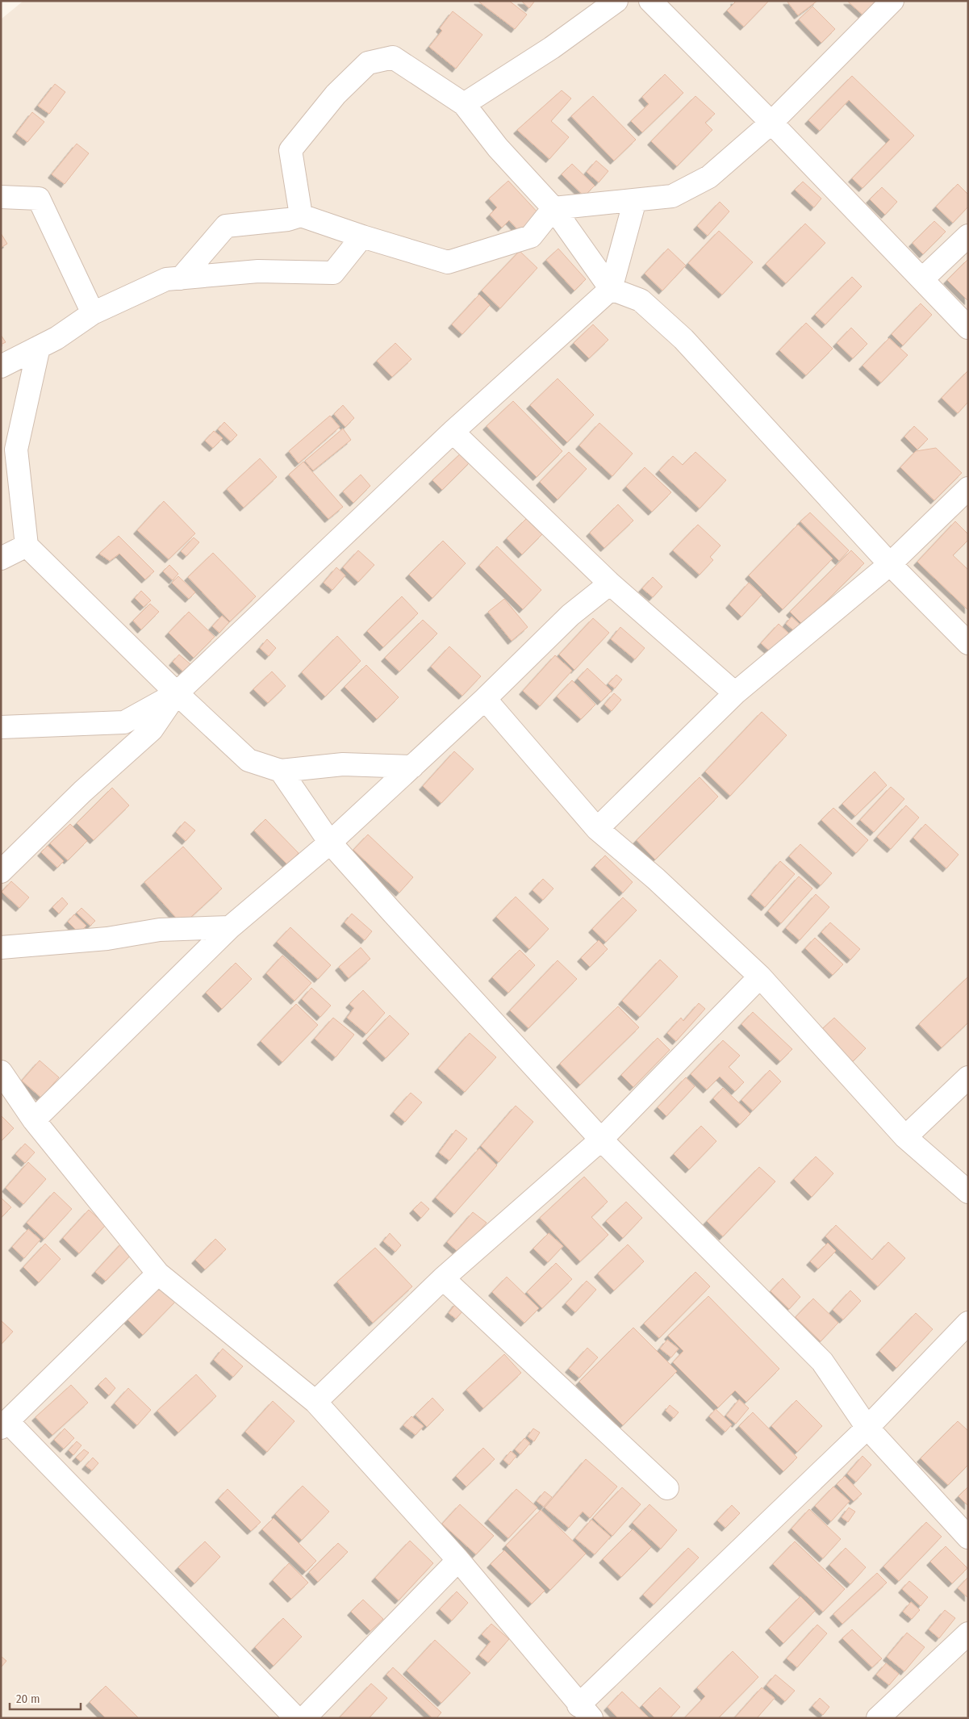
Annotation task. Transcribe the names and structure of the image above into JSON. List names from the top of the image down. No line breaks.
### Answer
{"scale_bar":"20 m"}
